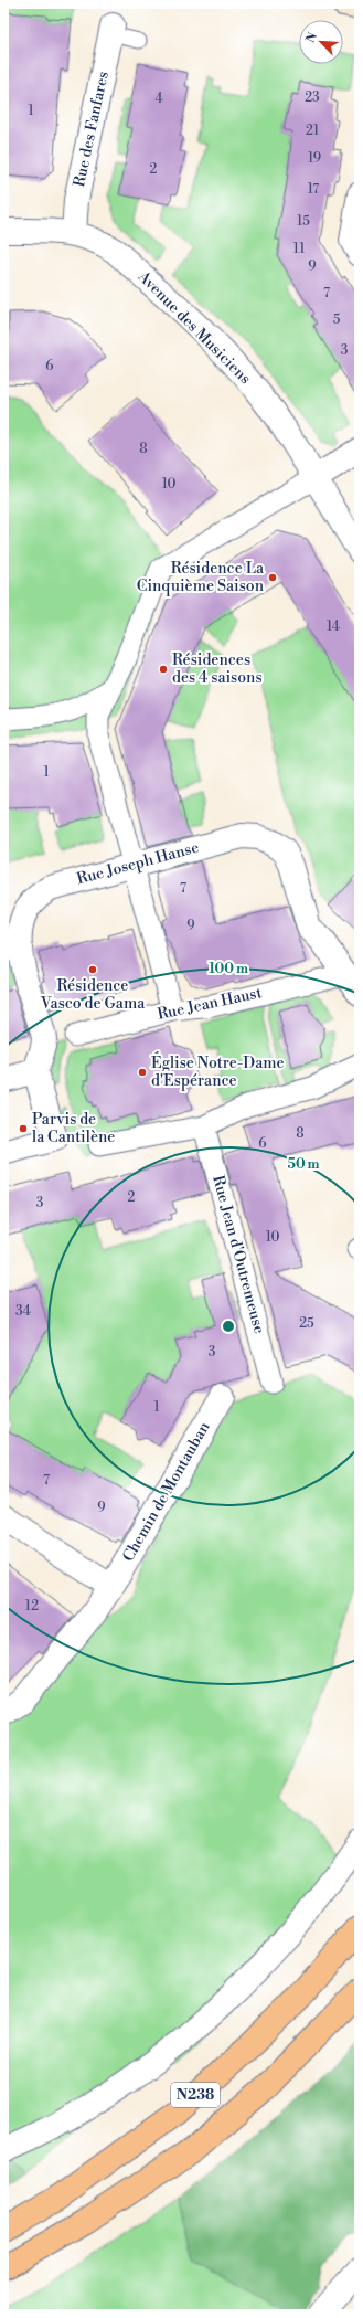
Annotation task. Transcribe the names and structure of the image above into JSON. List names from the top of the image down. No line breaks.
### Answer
{"streets":{"highway":["N238"],"street":["Rue des Fanfares","Avenue des Musiciens","Rue Joseph Hanse","Rue Jean Haust","Rue Jean d'Outremeuse","Chemin de Montauban"]},"crossings":[["Rue des Fanfares","Avenue des Musiciens"],["Rue Joseph Hanse","Rue Jean Haust"]],"places":["Résidence La Cinquième Saison","Résidences des 4 saisons","Résidence Vasco de Gama","Église Notre-Dame d'Espérance","Parvis de la Cantilène"],"house_numbers":["23","4","1","21","19","2","17","15","11","9","7","5","3","6","8","10","14","1","7","9","8","6","2","3","10","34","25","3","1","7","9","12"],"north":"top left","rings":["100 m","50 m"]}
